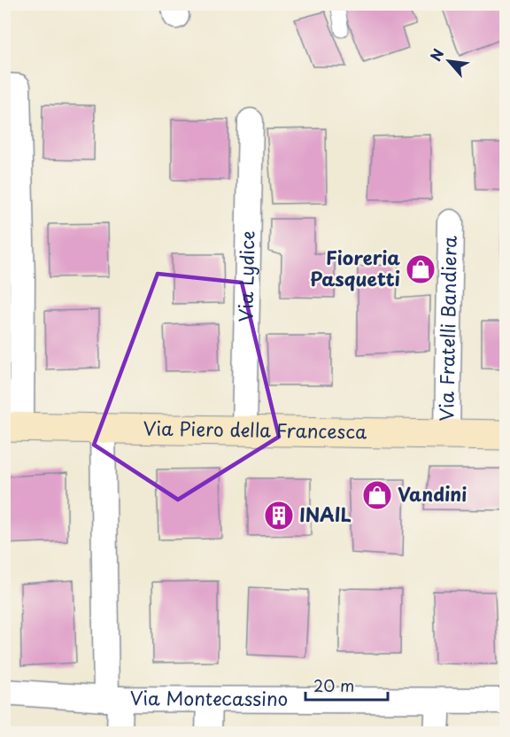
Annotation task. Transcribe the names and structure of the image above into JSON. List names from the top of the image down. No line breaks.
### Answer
{"streets":{"main road":["Via Piero della Francesca"],"street":["Via Lydice","Via Fratelli Bandiera","Via Montecassino"]},"crossings":[["Via Lydice","Via Piero della Francesca"],["Via Fratelli Bandiera","Via Piero della Francesca"],["Via Piero della Francesca","Via Montecassino"]],"places":{"shop":["Fioreria Pasquetti","Vandini"],"building":["INAIL"]},"scale_bar":"20 m","north":"top left"}
